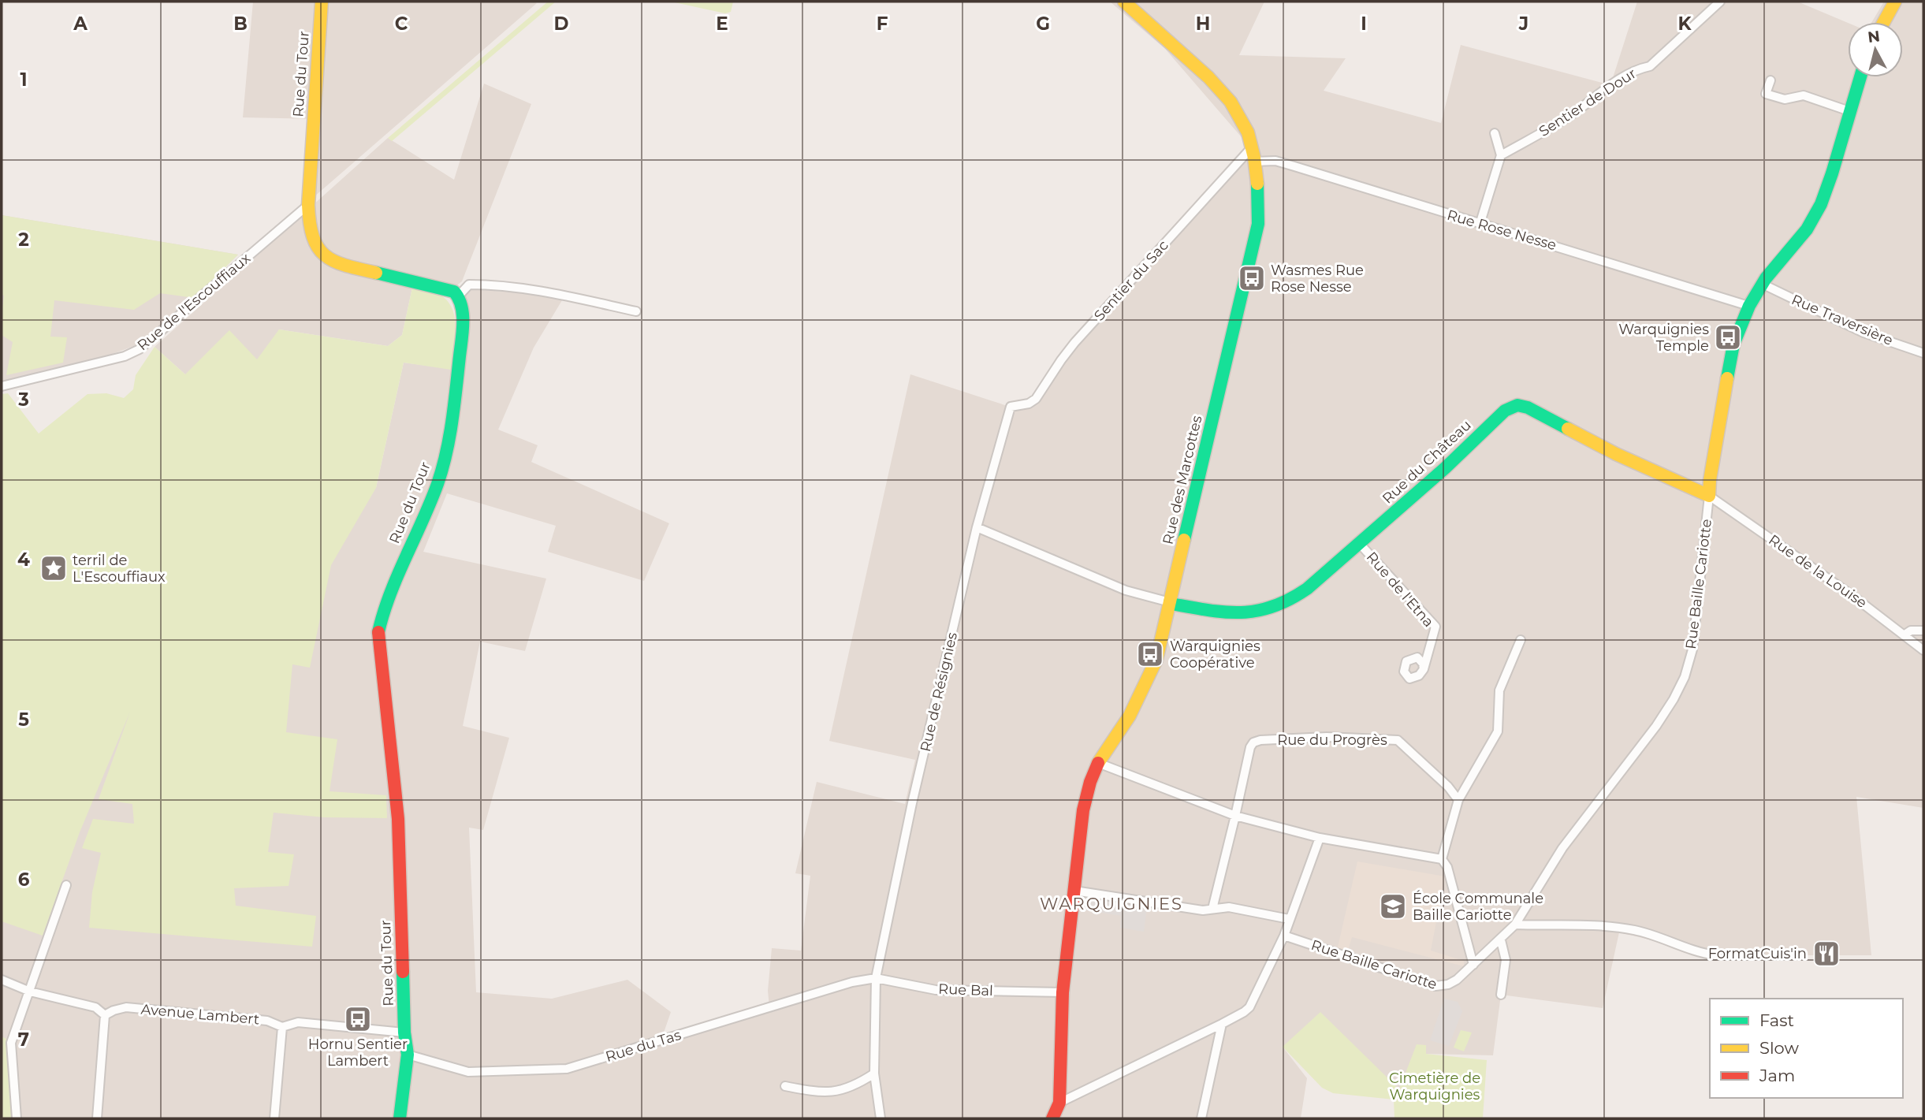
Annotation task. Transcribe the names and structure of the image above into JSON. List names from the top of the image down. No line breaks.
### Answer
{"streets":{"street":["Rue du Tour","Sentier de Dour","Rue Rose Nesse","Sentier du Sac","Rue de l'Escouffiaux","Rue Traversière","Rue du Château","Rue des Marcottes","Rue de la Louise","Rue Baille Cariotte","Rue de l'Etna","Rue de Résignies","Rue du Progrès","Rue Bal","Avenue Lambert","Rue du Tas"]},"crossings":[["Rue du Tour","Rue de l'Escouffiaux"],["Rue du Tour","Avenue Lambert"],["Rue du Tour","Rue du Tas"],["Rue Rose Nesse","Rue des Marcottes"],["Sentier du Sac","Rue des Marcottes"],["Sentier du Sac","Rue de Résignies"],["Rue du Château","Rue des Marcottes"],["Rue du Château","Rue de la Louise"],["Rue du Château","Rue Baille Cariotte"],["Rue du Château","Rue de l'Etna"],["Rue des Marcottes","Rue Bal"],["Rue de la Louise","Rue Baille Cariotte"],["Rue de Résignies","Rue Bal"],["Rue de Résignies","Rue du Tas"],["Rue Bal","Rue du Tas"]],"districts":["WARQUIGNIES"],"parks":["Cimetière de Warquignies"],"places":{"bus stop":["Wasmes Rue Rose Nesse","Warquignies Temple","Warquignies Coopérative","Hornu Sentier Lambert"],"place":["terril de L'Escouffiaux"],"school or university":["École Communale Baille Cariotte"],"restaurant":["FormatCuis'in"]},"legend":["Fast","Slow","Jam"],"north":"top","grid":{"columns":["A","B","C","D","E","F","G","H","I","J","K"],"rows":["1","2","3","4","5","6","7"]}}
